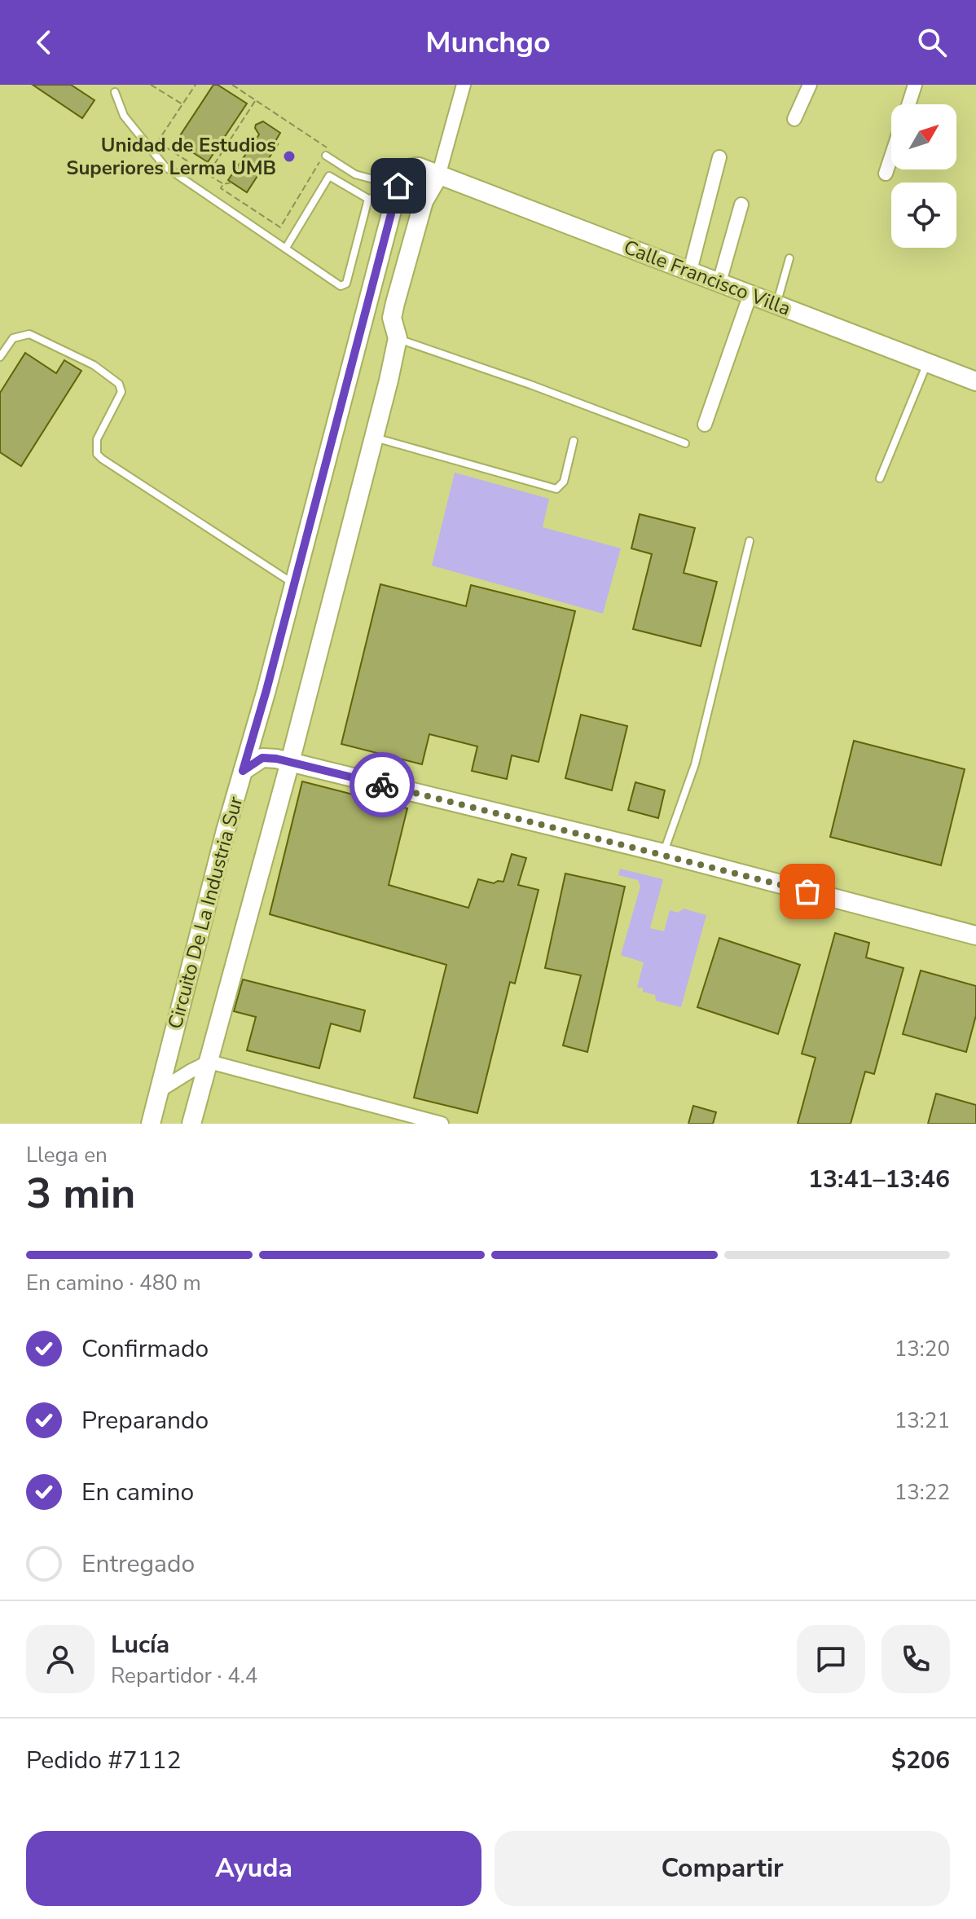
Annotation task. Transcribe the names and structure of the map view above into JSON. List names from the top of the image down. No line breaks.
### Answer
{"streets":{"main road":["Calle Francisco Villa","Circuito De La Industria Sur"]},"places":["Unidad de Estudios Superiores Lerma UMB"],"north":"top right","page":{"header":"Munchgo","heading":["3 min","Llega en","13:41–13:46"],"panel":["Lucía","Repartidor · 4.4","Pedido #7112","$206"],"bar":"En camino · 480 m","list":[["Confirmado","13:20"],["Preparando","13:21"],["En camino","13:22"],"Entregado"],"buttons":["Ayuda","Compartir"]}}
